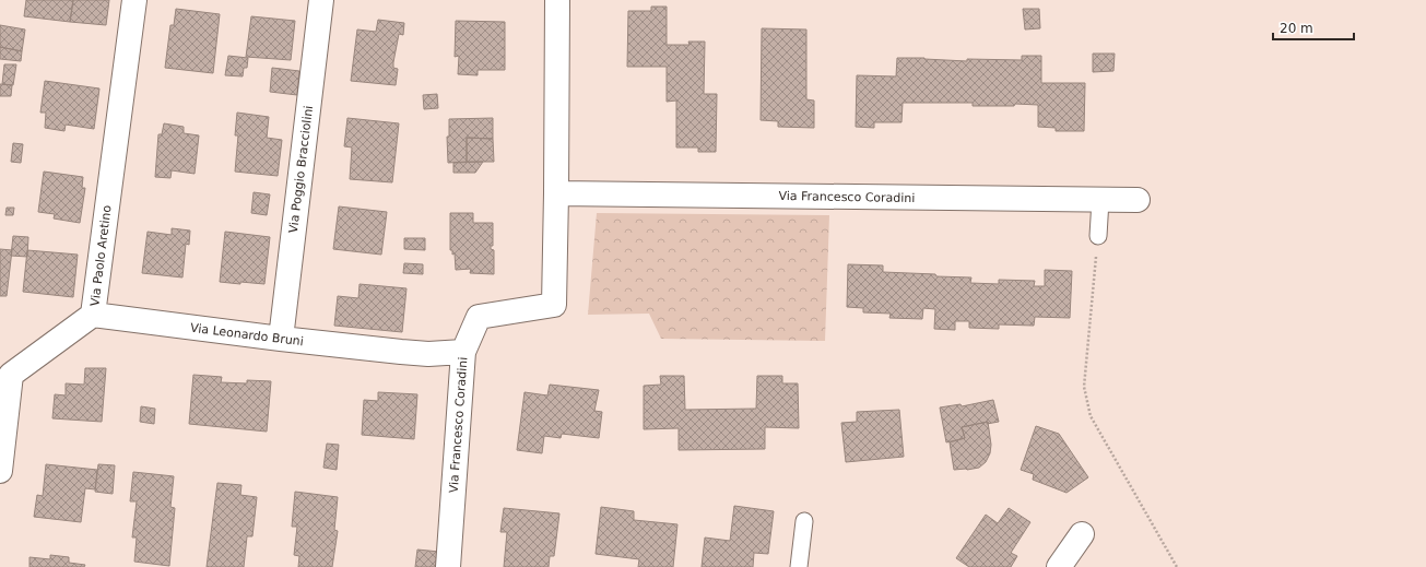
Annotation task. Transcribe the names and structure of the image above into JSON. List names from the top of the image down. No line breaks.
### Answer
{"streets":{"street":["Via Poggio Bracciolini","Via Francesco Coradini","Via Paolo Aretino","Via Leonardo Bruni"]},"crossings":[["Via Poggio Bracciolini","Via Leonardo Bruni"],["Via Francesco Coradini","Via Leonardo Bruni"],["Via Paolo Aretino","Via Leonardo Bruni"]],"scale_bar":"20 m"}
